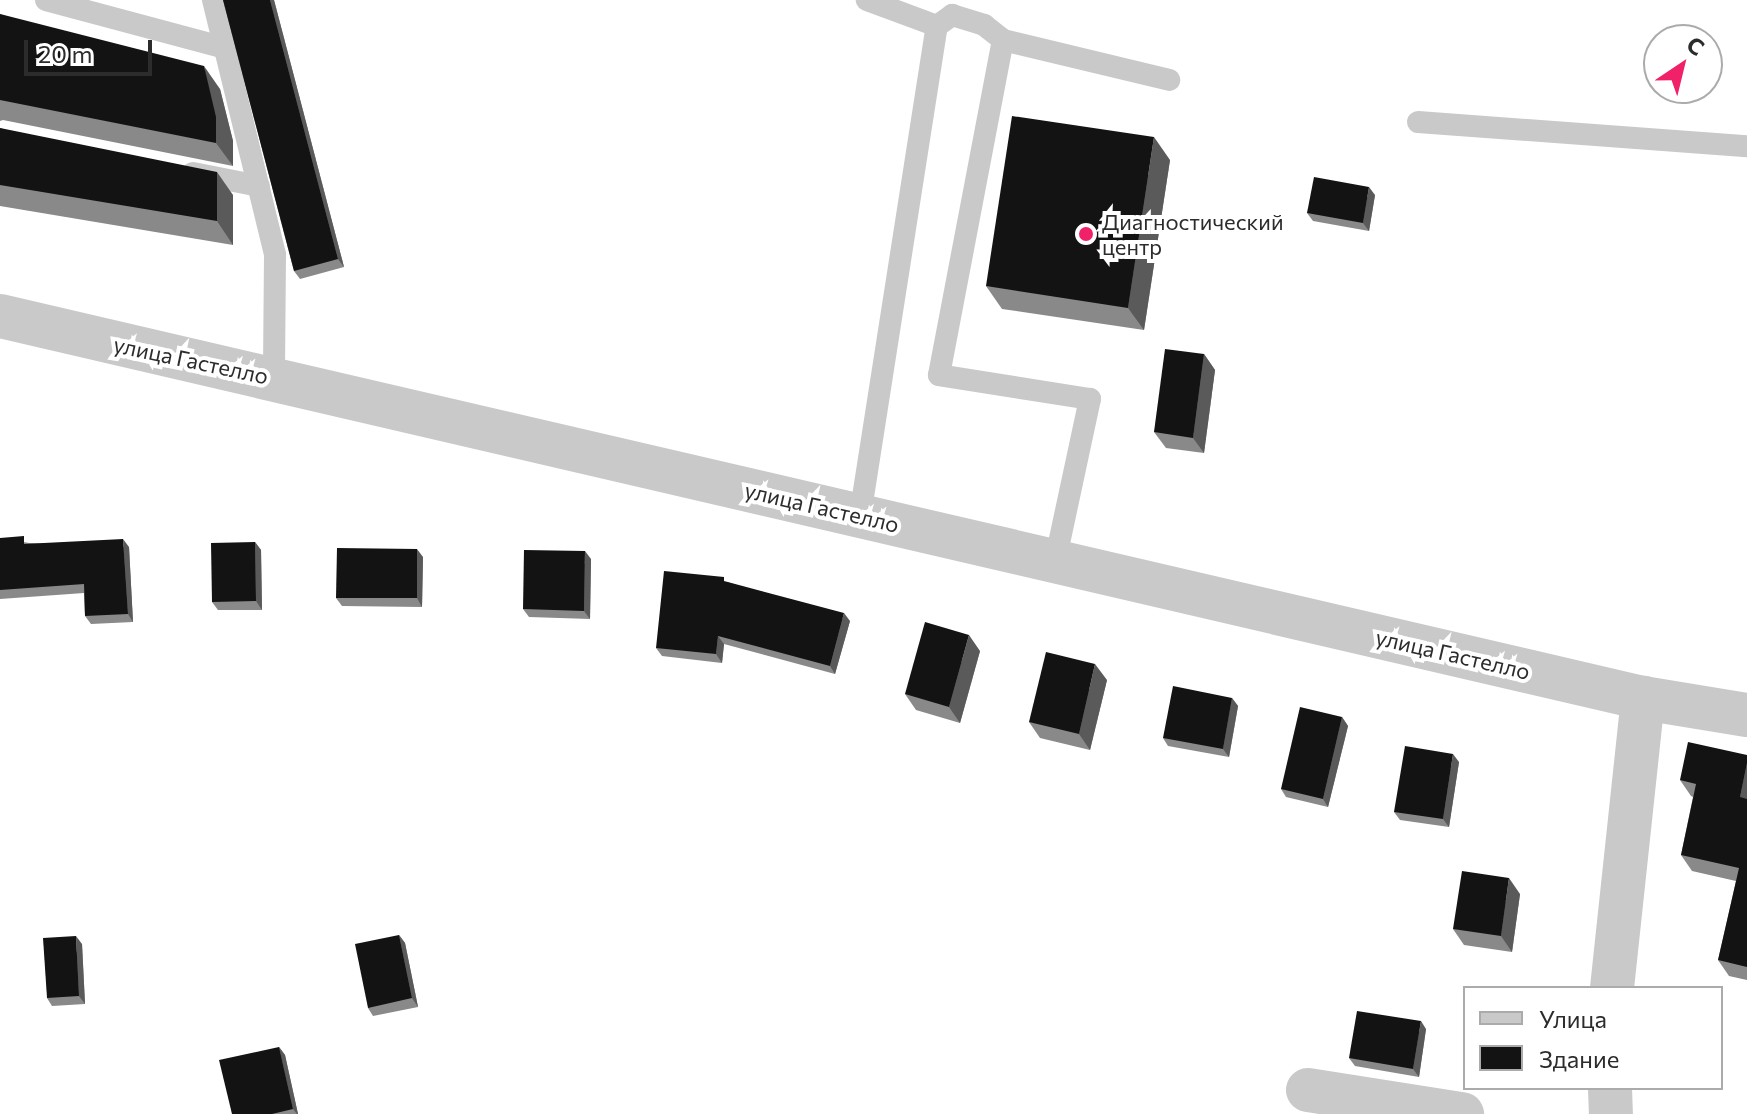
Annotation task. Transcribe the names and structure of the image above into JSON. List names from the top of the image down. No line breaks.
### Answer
{"streets":{"street":["улица Гастелло"]},"places":["Диагностический центр"],"legend":["Улица","Здание"],"scale_bar":"20 m","north":"top right"}
